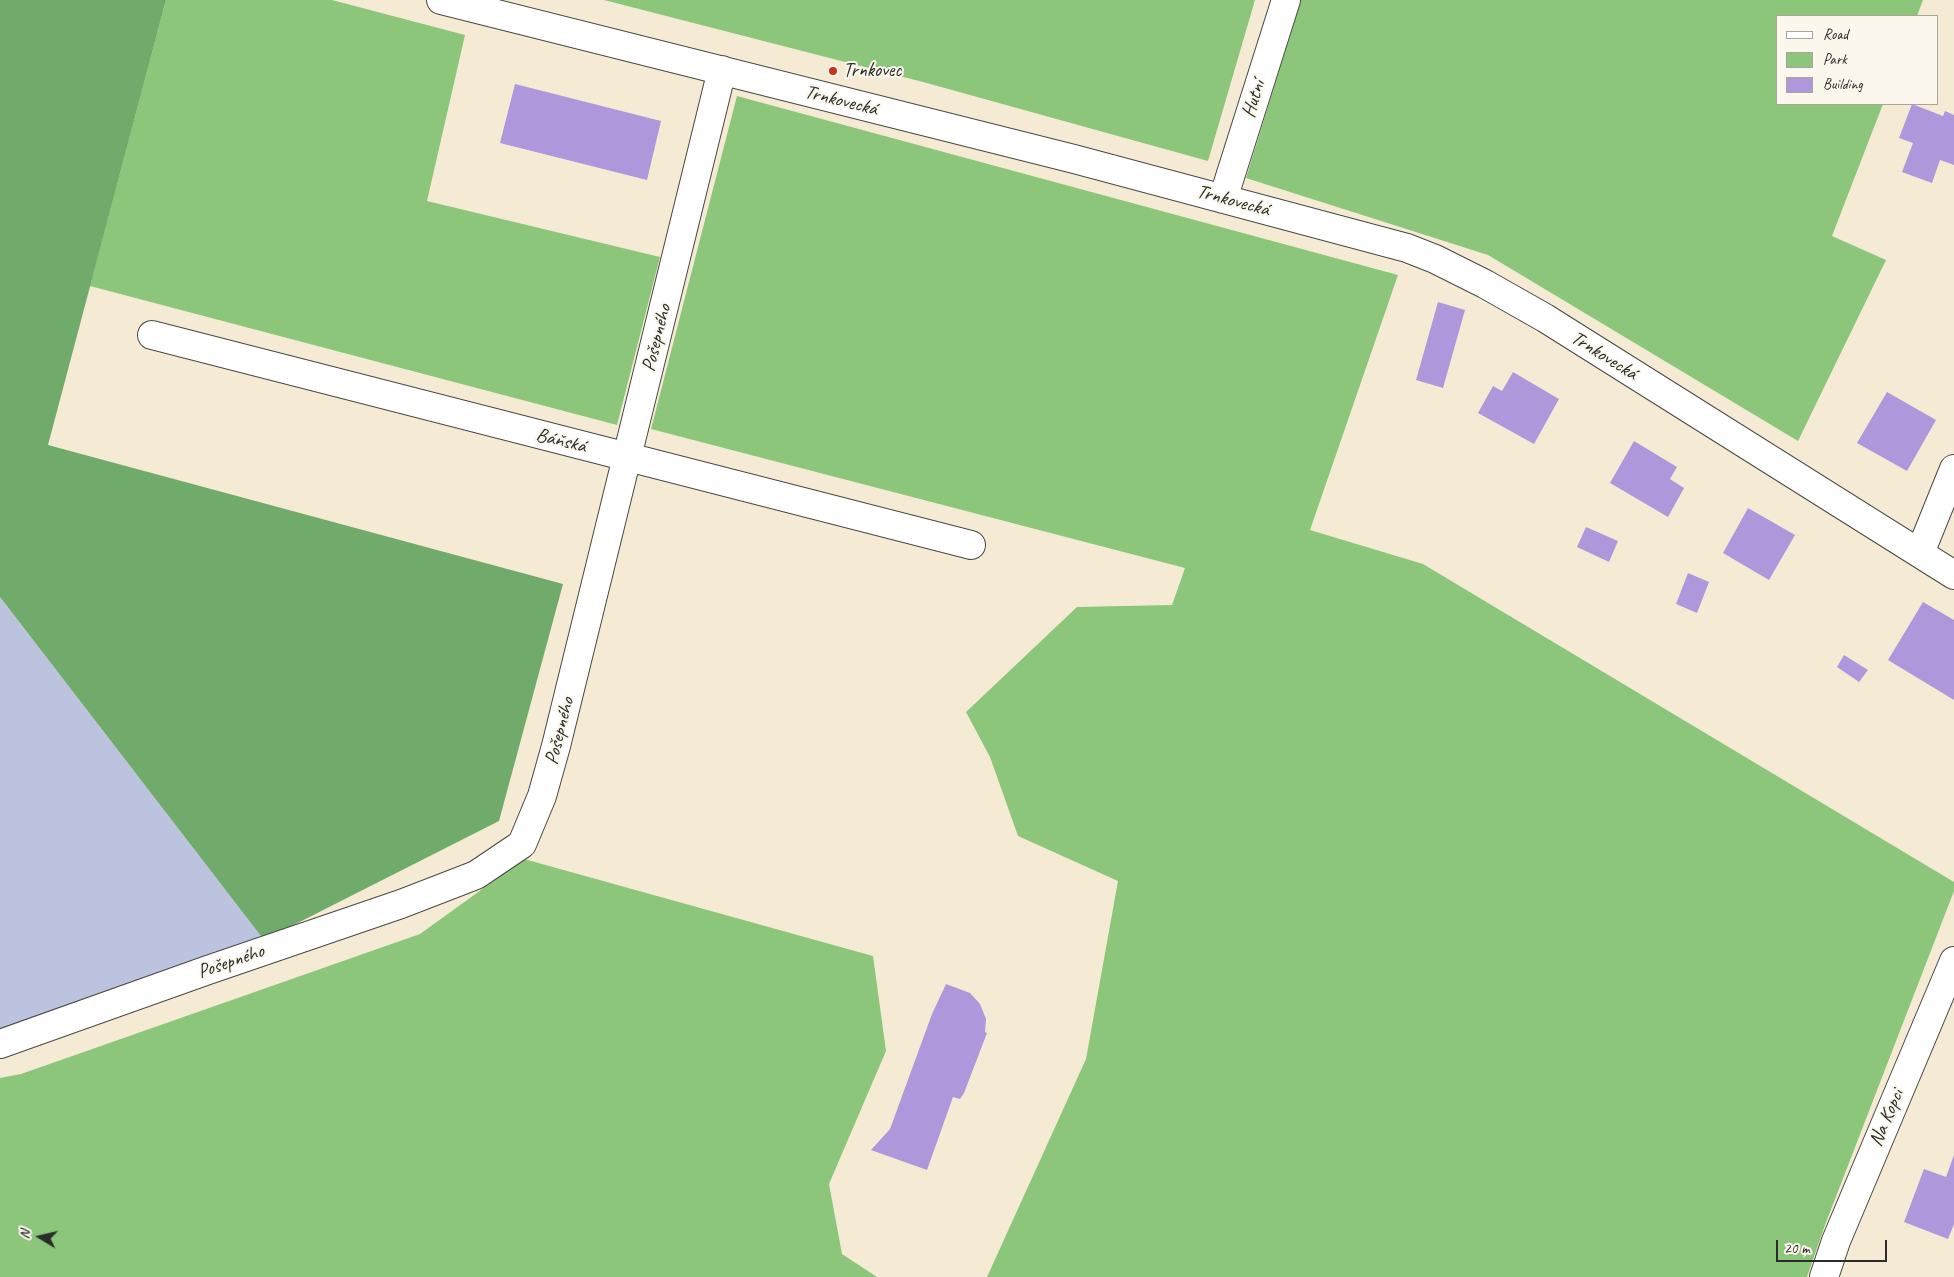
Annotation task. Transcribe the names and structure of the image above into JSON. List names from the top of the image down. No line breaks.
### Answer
{"streets":{"street":["Hutní","Trnkovecká","Pošepného","Báňská","Na Kopci"]},"crossings":[["Hutní","Trnkovecká"],["Trnkovecká","Pošepného"],["Pošepného","Báňská"]],"places":["Trnkovec"],"legend":["Road","Park","Building"],"scale_bar":"20 m","north":"left"}
